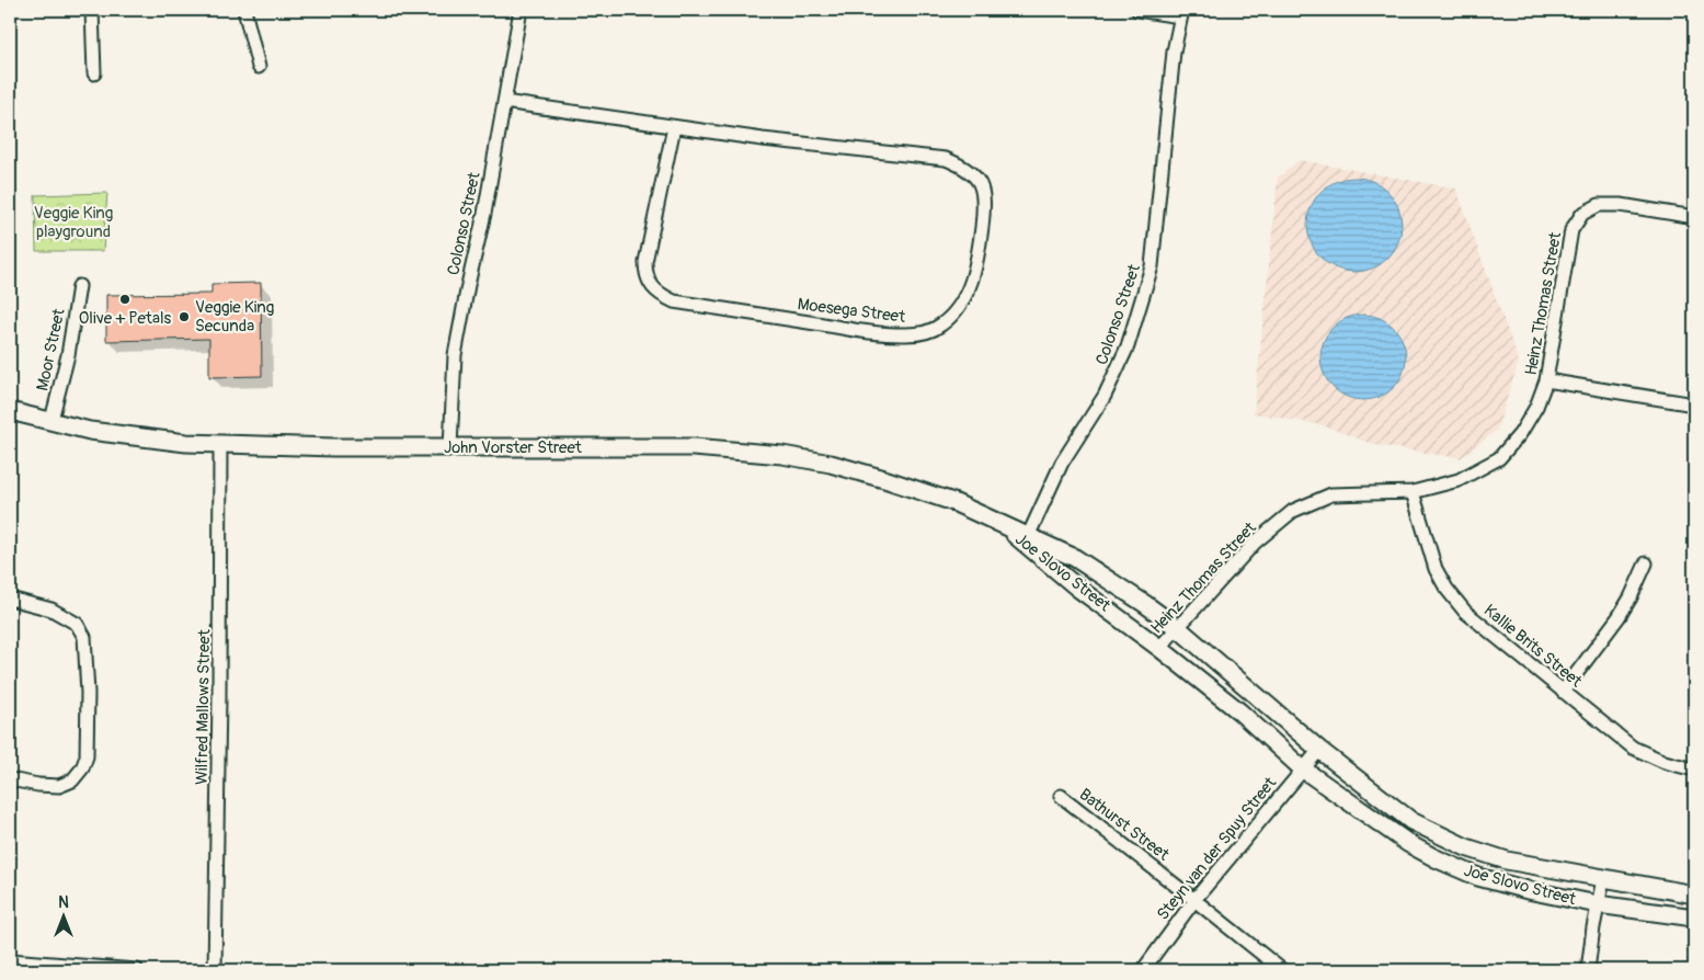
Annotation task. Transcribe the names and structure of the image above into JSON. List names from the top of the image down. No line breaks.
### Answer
{"streets":{"street":["Colonso Street","Heinz Thomas Street","Moesega Street","Moor Street","John Vorster Street","Joe Slovo Street","Kallie Brits Street","Wilfred Mallows Street","Bathurst Street","Steyn van der Spuy Street"]},"crossings":[["Colonso Street","Moesega Street"],["Colonso Street","John Vorster Street"],["Colonso Street","Joe Slovo Street"],["Heinz Thomas Street","Joe Slovo Street"],["Heinz Thomas Street","Kallie Brits Street"],["Moor Street","John Vorster Street"],["John Vorster Street","Joe Slovo Street"],["John Vorster Street","Wilfred Mallows Street"],["Joe Slovo Street","Steyn van der Spuy Street"],["Bathurst Street","Steyn van der Spuy Street"]],"parks":["Veggie King playground"],"places":["Olive + Petals","Veggie King Secunda"],"north":"top"}
